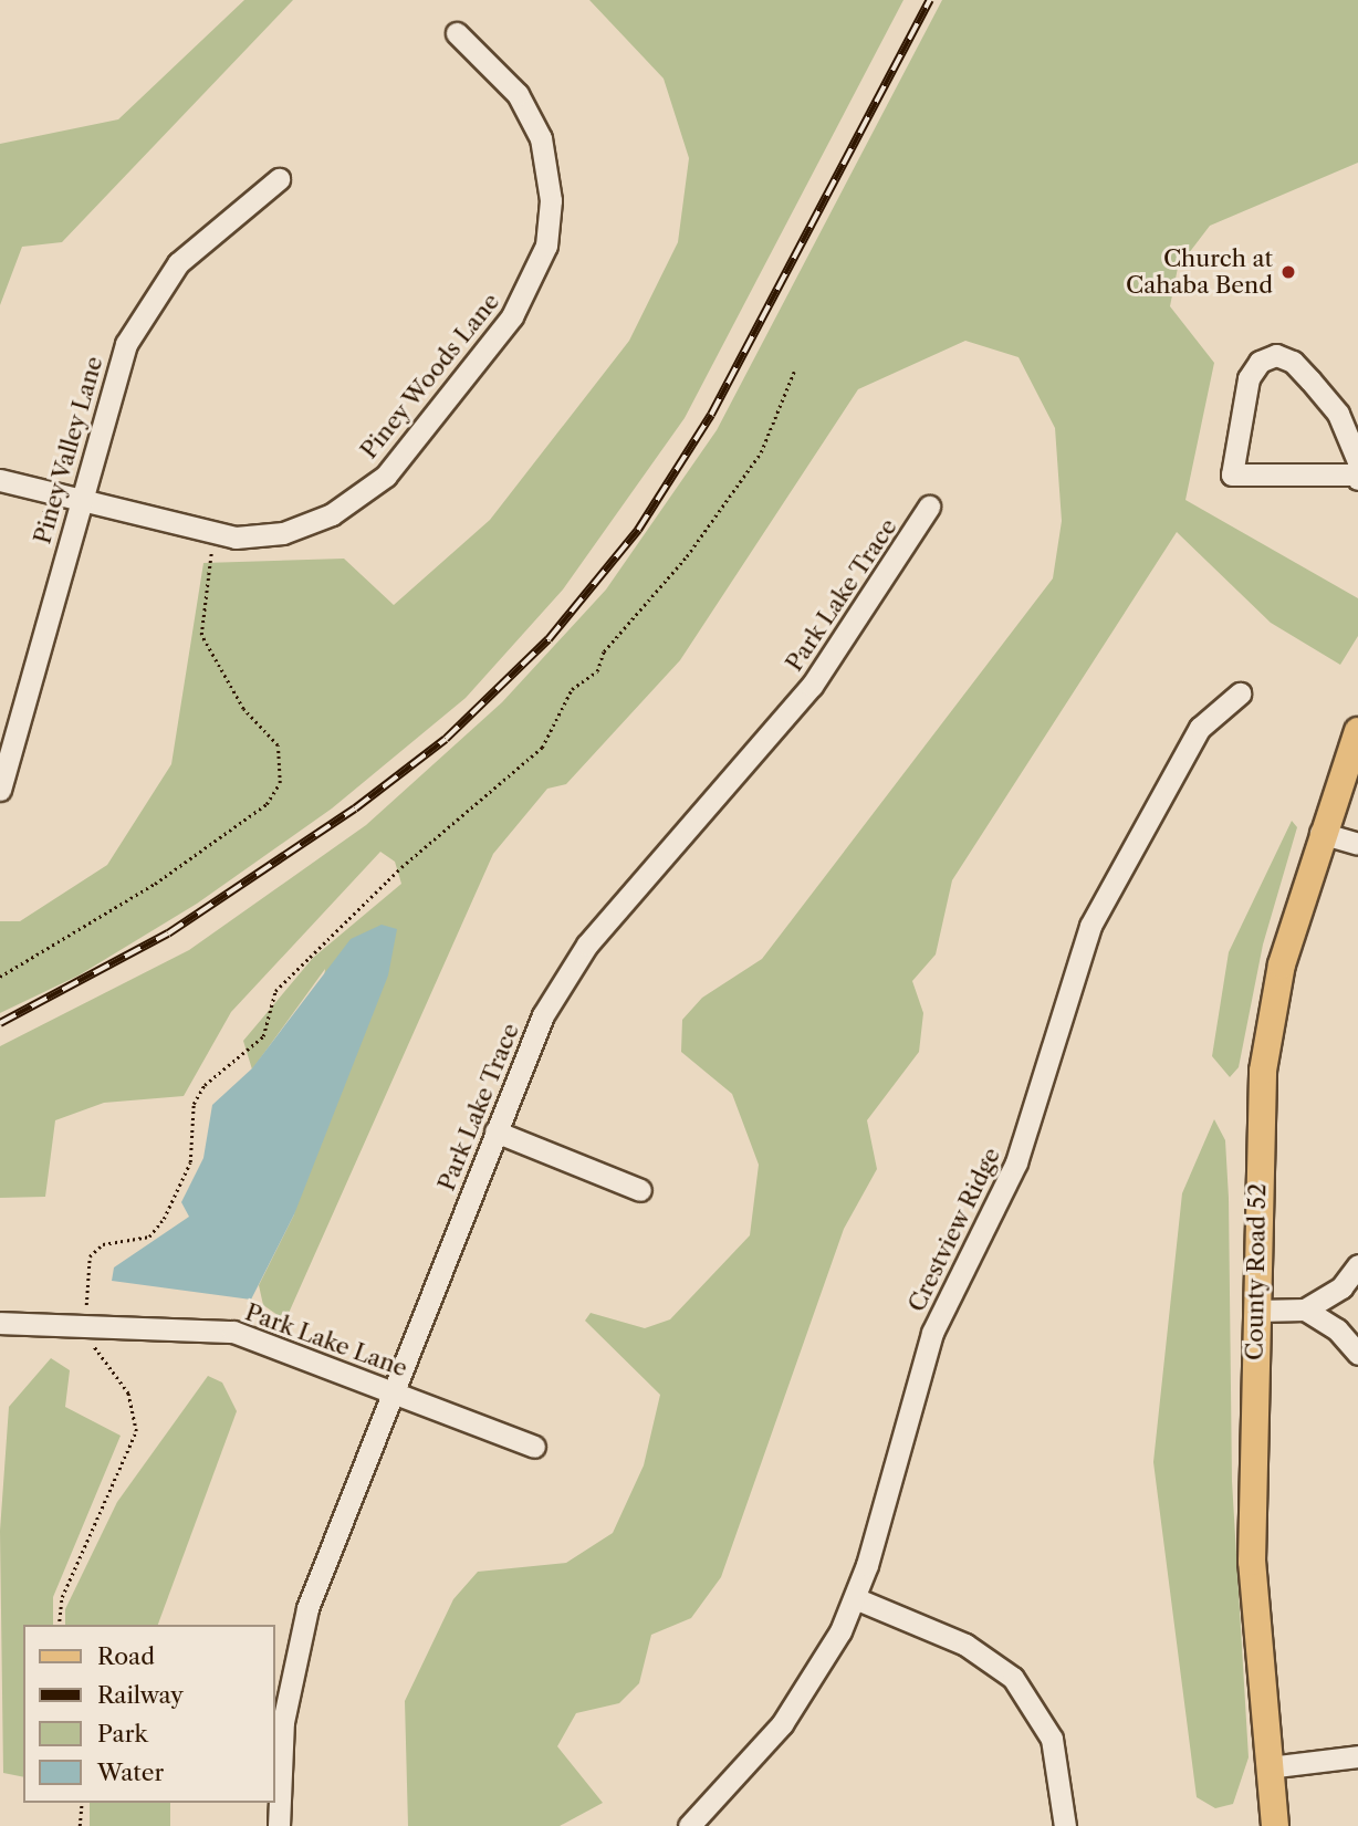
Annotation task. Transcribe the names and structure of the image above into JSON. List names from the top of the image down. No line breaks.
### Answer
{"streets":{"main road":["County Road 52"],"street":["Piney Woods Lane","Piney Valley Lane","Park Lake Trace","Crestview Ridge","Park Lake Lane"]},"crossings":[["Piney Woods Lane","Piney Valley Lane"],["Park Lake Trace","Park Lake Lane"]],"places":["Church at Cahaba Bend"],"legend":["Road","Railway","Park","Water"]}
